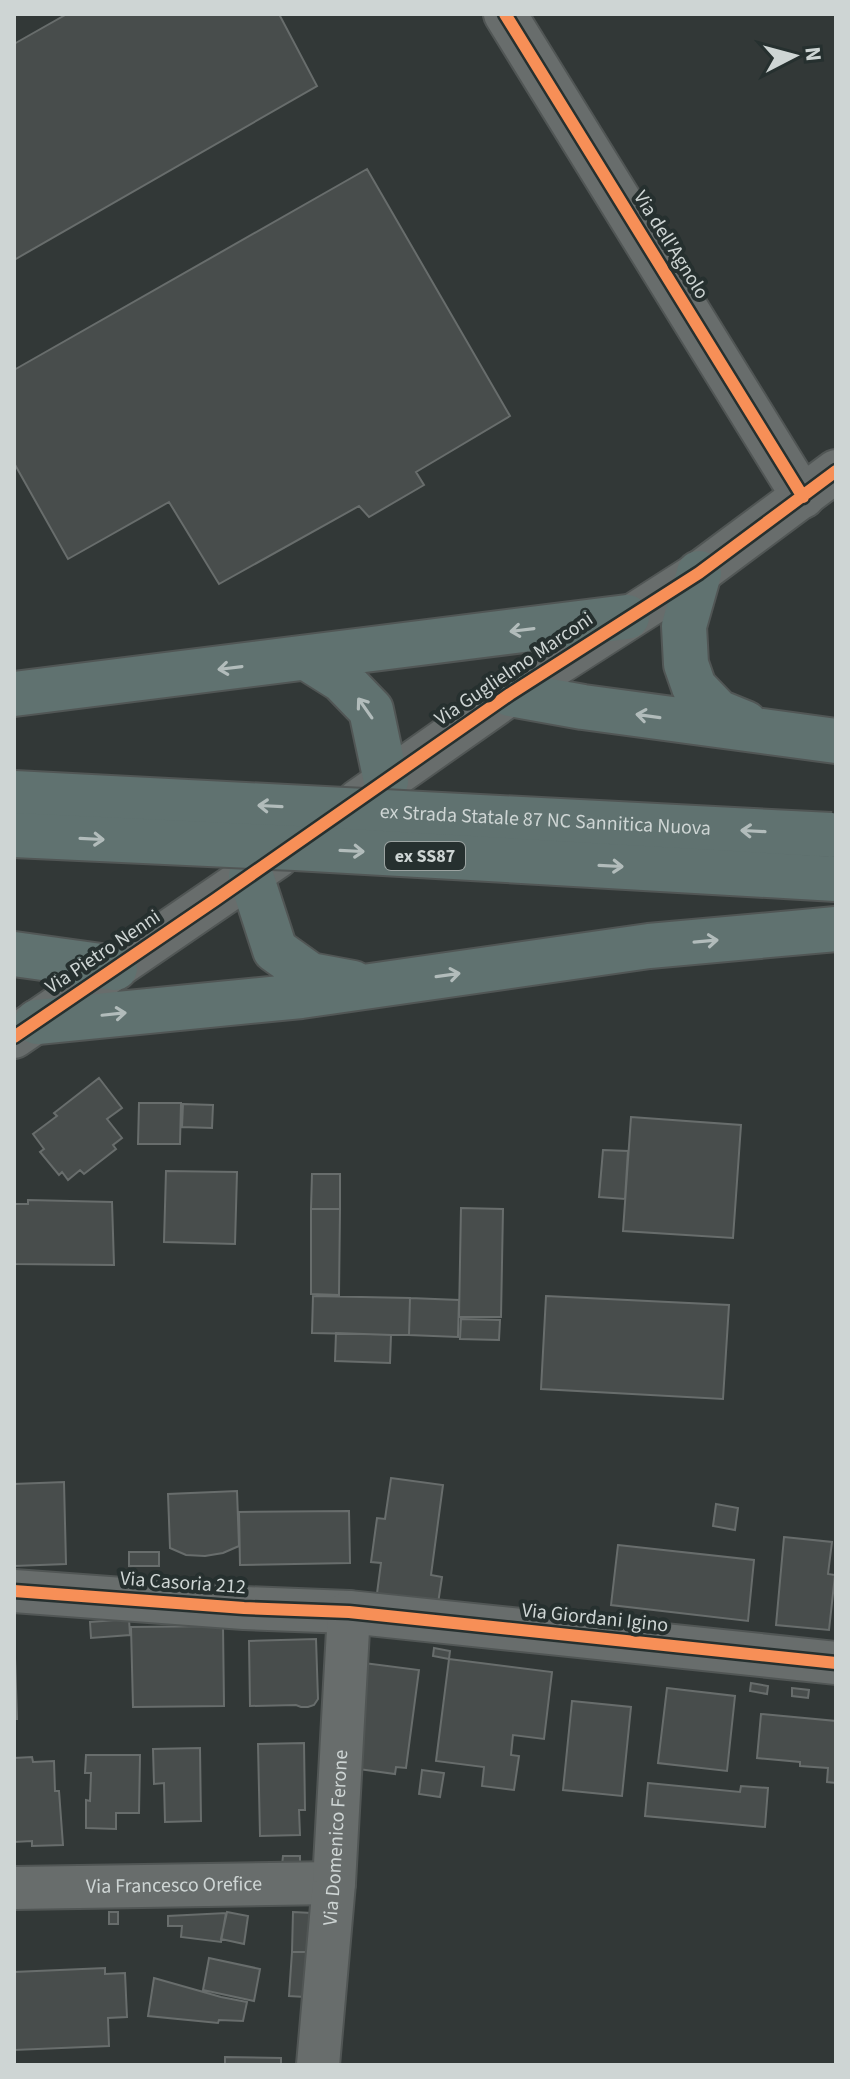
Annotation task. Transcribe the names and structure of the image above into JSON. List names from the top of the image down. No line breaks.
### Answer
{"streets":{"highway":["ex Strada Statale 87 NC Sannitica Nuova","ex SS87"],"street":["Via dell'Agnolo","Via Guglielmo Marconi","Via Pietro Nenni","Via Casoria 212","Via Giordani Igino","Via Domenico Ferone","Via Francesco Orefice"]},"crossings":[["Via dell'Agnolo","Via Guglielmo Marconi"],["Via Guglielmo Marconi","Via Pietro Nenni"],["Via Casoria 212","Via Giordani Igino"],["Via Casoria 212","Via Domenico Ferone"],["Via Giordani Igino","Via Domenico Ferone"],["Via Domenico Ferone","Via Francesco Orefice"]],"north":"right"}
